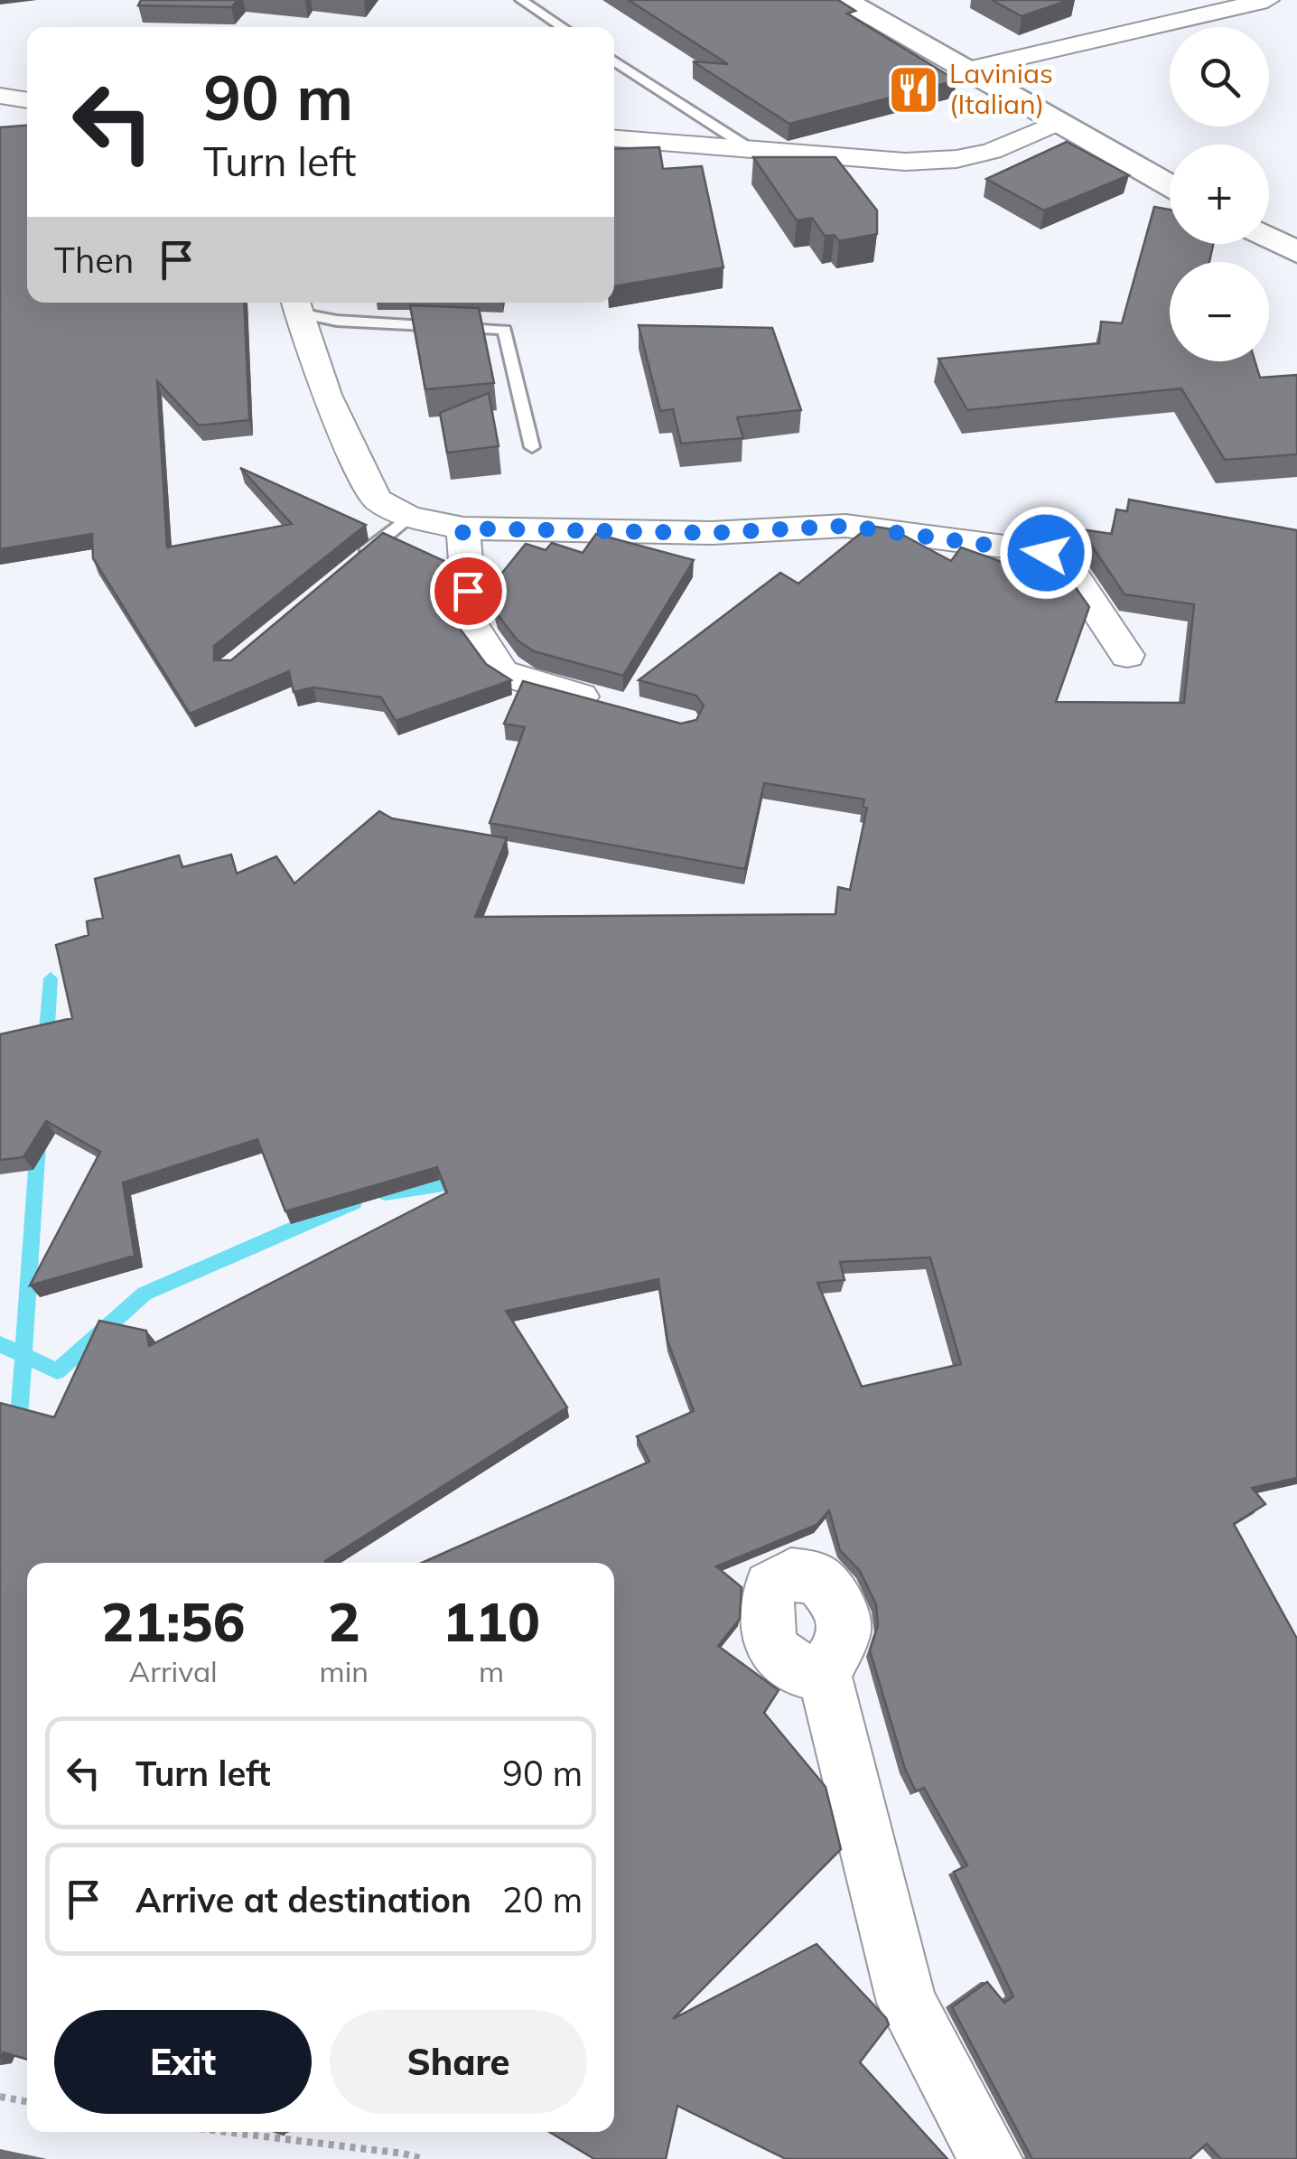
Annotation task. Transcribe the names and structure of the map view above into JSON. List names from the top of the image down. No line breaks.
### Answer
{"places":{"restaurant":["Lavinias (Italian)"]},"page":{"map_buttons":["+","−"],"turn":["90 m","Turn left"],"then":"Then","eta":["21:56","Arrival","2","min","110","m"],"list":[{"name":"Turn left","value":"90 m"},{"name":"Arrive at destination","value":"20 m"}],"buttons":["Exit","Share"]}}
